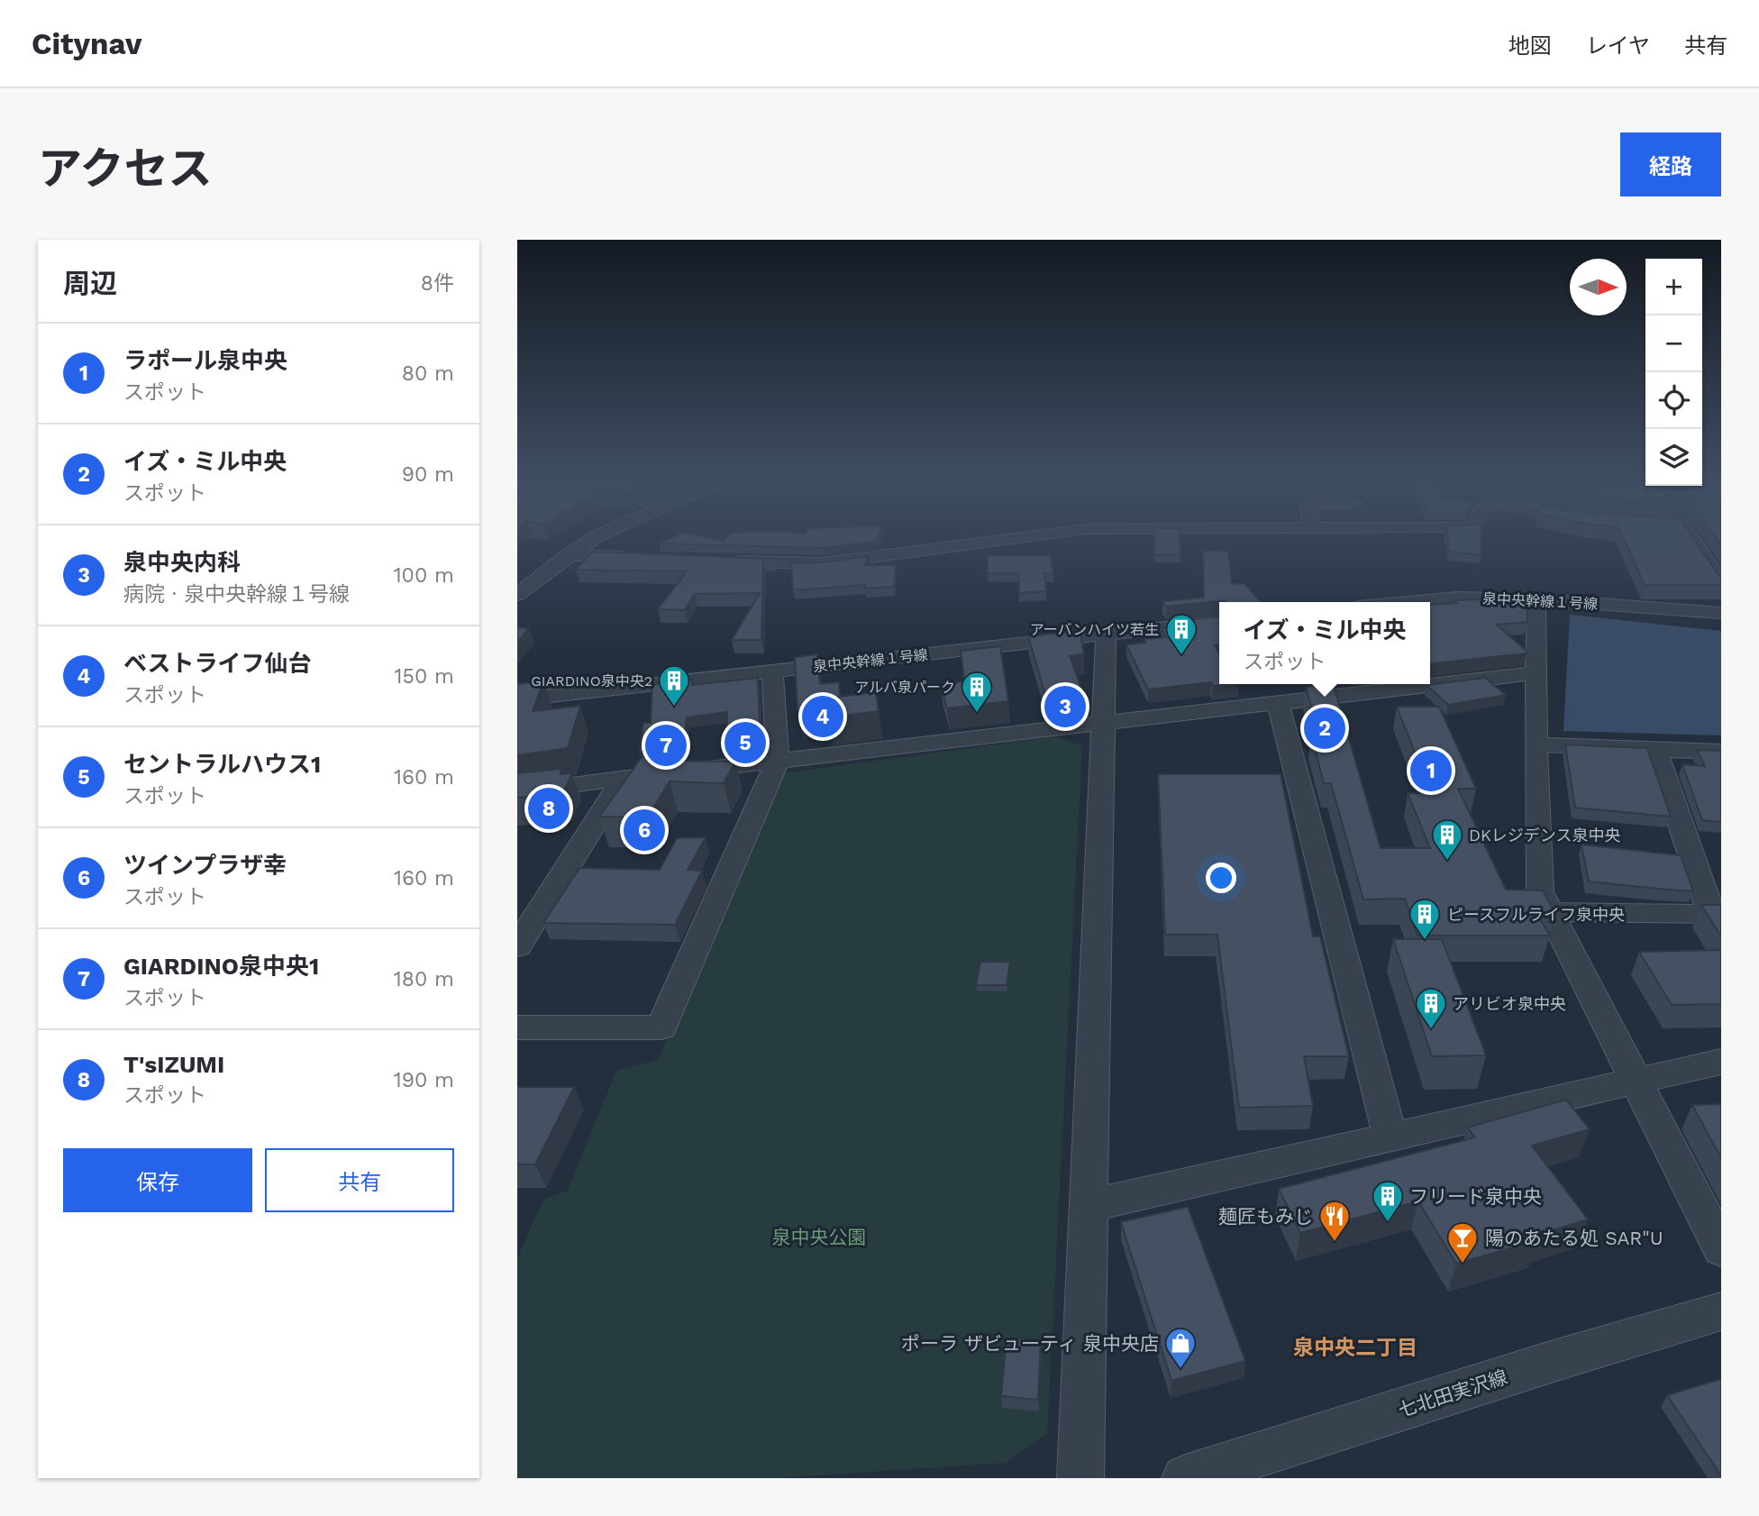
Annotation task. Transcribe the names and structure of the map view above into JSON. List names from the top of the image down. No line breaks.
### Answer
{"streets":{"street":["泉中央幹線１号線","七北田実沢線"]},"districts":["泉中央二丁目"],"parks":["泉中央公園"],"places":{"building":["アーバンハイツ若生","GIARDINO泉中央2","アルバ泉パーク","DKレジデンス泉中央","ピースフルライフ泉中央","アリビオ泉中央","フリード泉中央"],"restaurant":["麺匠もみじ"],"bar":["陽のあたる処 SAR\"U"],"shop":["ポーラ ザビューティ 泉中央店"]},"north":"right","page":{"header":"Citynav","nav":["地図","レイヤ","共有"],"title":"アクセス","buttons":["経路",["保存","共有"]],"heading":["周辺","8件"],"map_buttons":["+","−"],"list":[{"mark":"1","name":"ラポール泉中央","note":"スポット","value":"80 m"},{"mark":"2","name":"イズ・ミル中央","note":"スポット","value":"90 m"},{"mark":"3","name":"泉中央内科","note":"病院 · 泉中央幹線１号線","value":"100 m"},{"mark":"4","name":"ベストライフ仙台","note":"スポット","value":"150 m"},{"mark":"5","name":"セントラルハウス1","note":"スポット","value":"160 m"},{"mark":"6","name":"ツインプラザ幸","note":"スポット","value":"160 m"},{"mark":"7","name":"GIARDINO泉中央1","note":"スポット","value":"180 m"},{"mark":"8","name":"T'sIZUMI","note":"スポット","value":"190 m"}],"popup":["イズ・ミル中央","スポット"],"pins":["3","4","2","5","7","1","8","6"]}}
